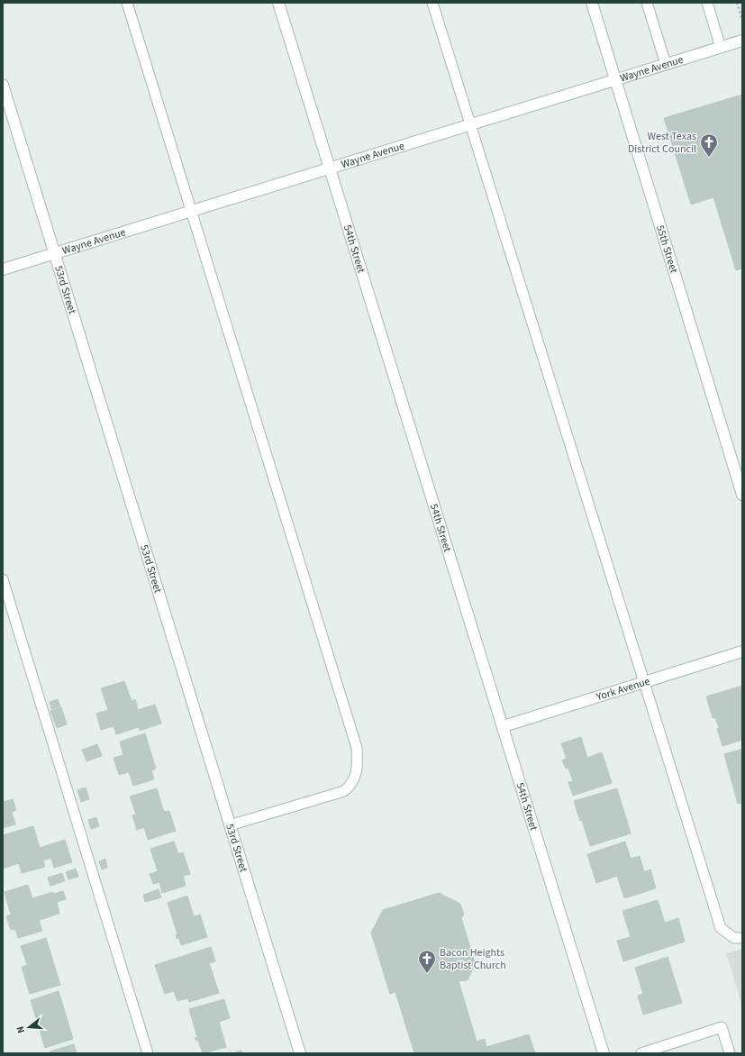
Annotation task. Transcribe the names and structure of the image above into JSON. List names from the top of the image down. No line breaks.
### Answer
{"streets":{"street":["Wayne Avenue","54th Street","55th Street","53rd Street","York Avenue"]},"crossings":[["Wayne Avenue","54th Street"],["Wayne Avenue","55th Street"],["Wayne Avenue","53rd Street"],["54th Street","York Avenue"]],"places":{"church":["West Texas District Council","Bacon Heights Baptist Church"]},"north":"left"}
